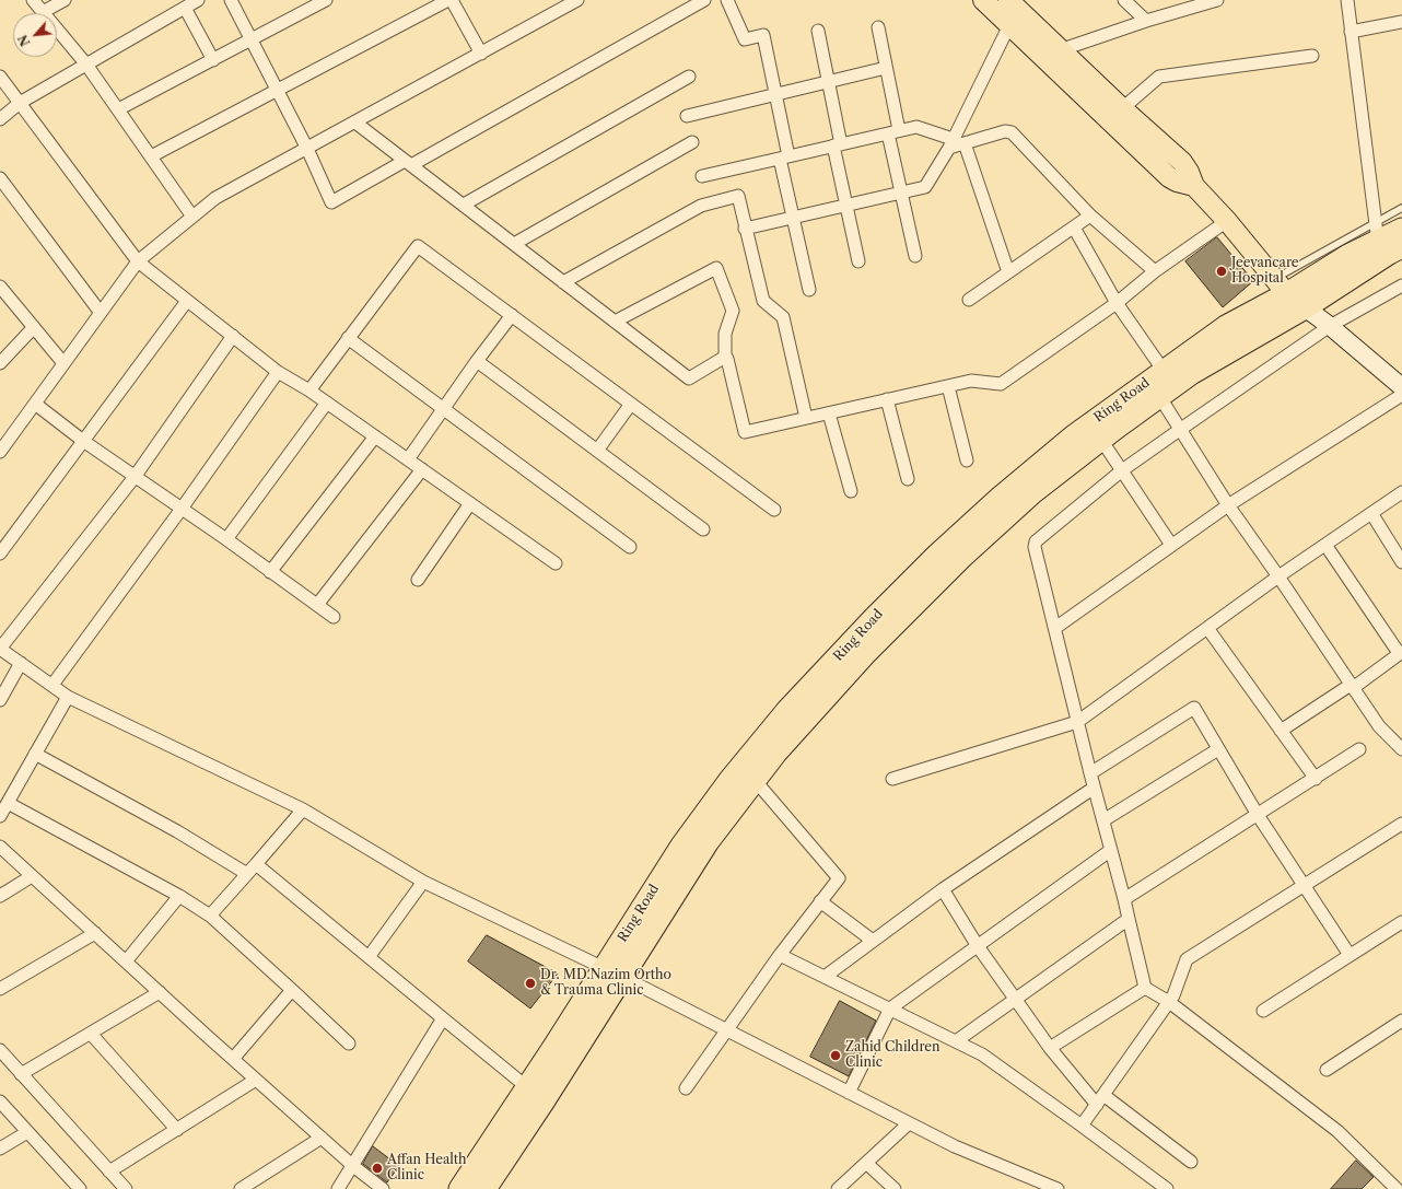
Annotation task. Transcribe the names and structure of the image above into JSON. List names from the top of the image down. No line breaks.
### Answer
{"streets":{"highway":["Ring Road"]},"places":["Jeevancare Hospital","Dr. MD.Nazim Ortho & Trauma Clinic","Zahid Children Clinic","Affan Health Clinic"],"north":"bottom left"}
